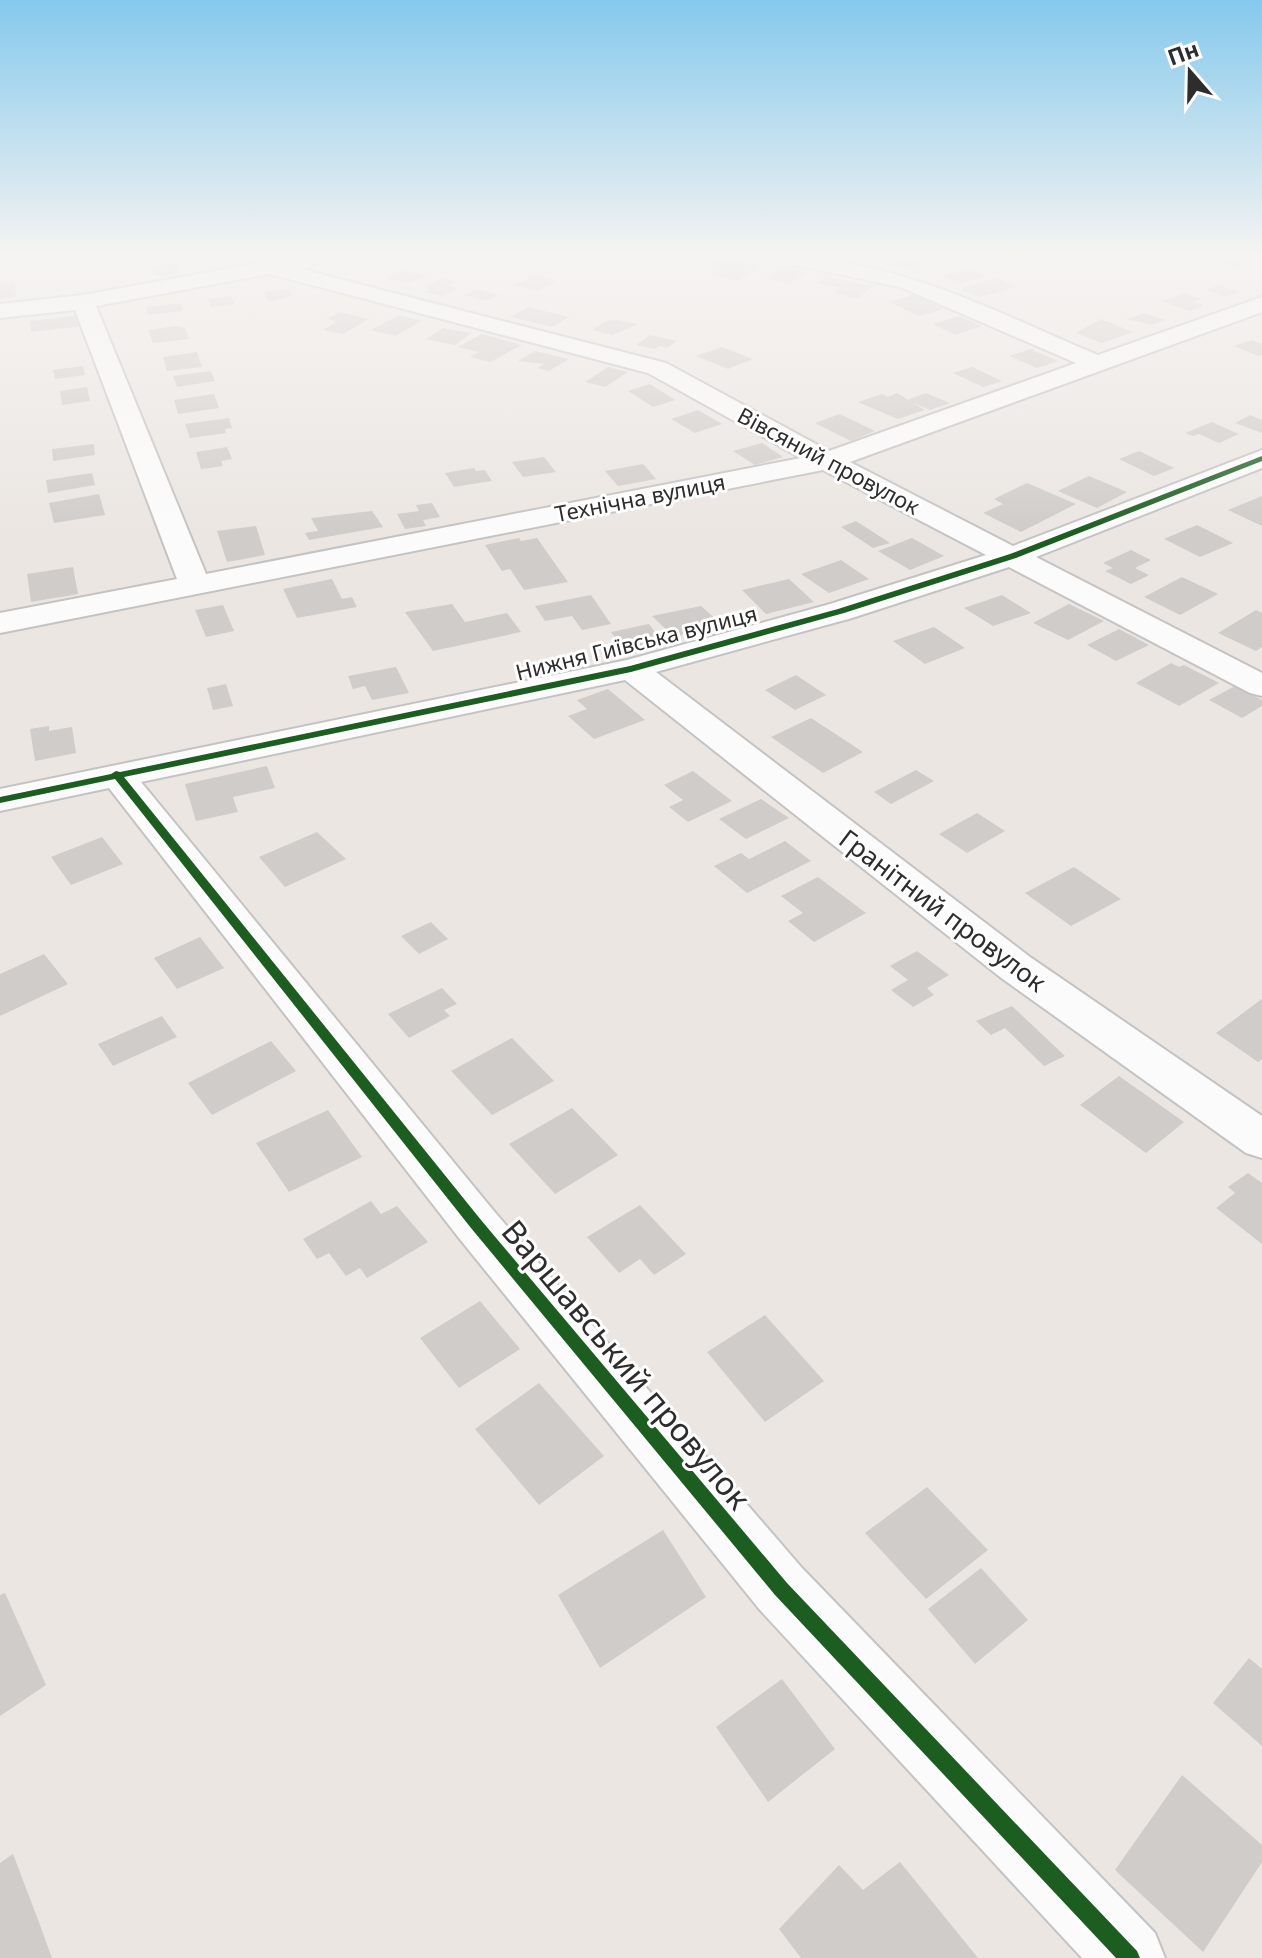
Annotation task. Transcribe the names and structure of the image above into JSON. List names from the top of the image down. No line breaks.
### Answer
{"streets":{"street":["Вівсяний провулок","Технічна вулиця","Нижня Гиївська вулиця","Гранітний провулок","Варшавський провулок"]},"crossings":[["Вівсяний провулок","Технічна вулиця"],["Вівсяний провулок","Нижня Гиївська вулиця"],["Нижня Гиївська вулиця","Гранітний провулок"],["Нижня Гиївська вулиця","Варшавський провулок"]],"north":"top"}
